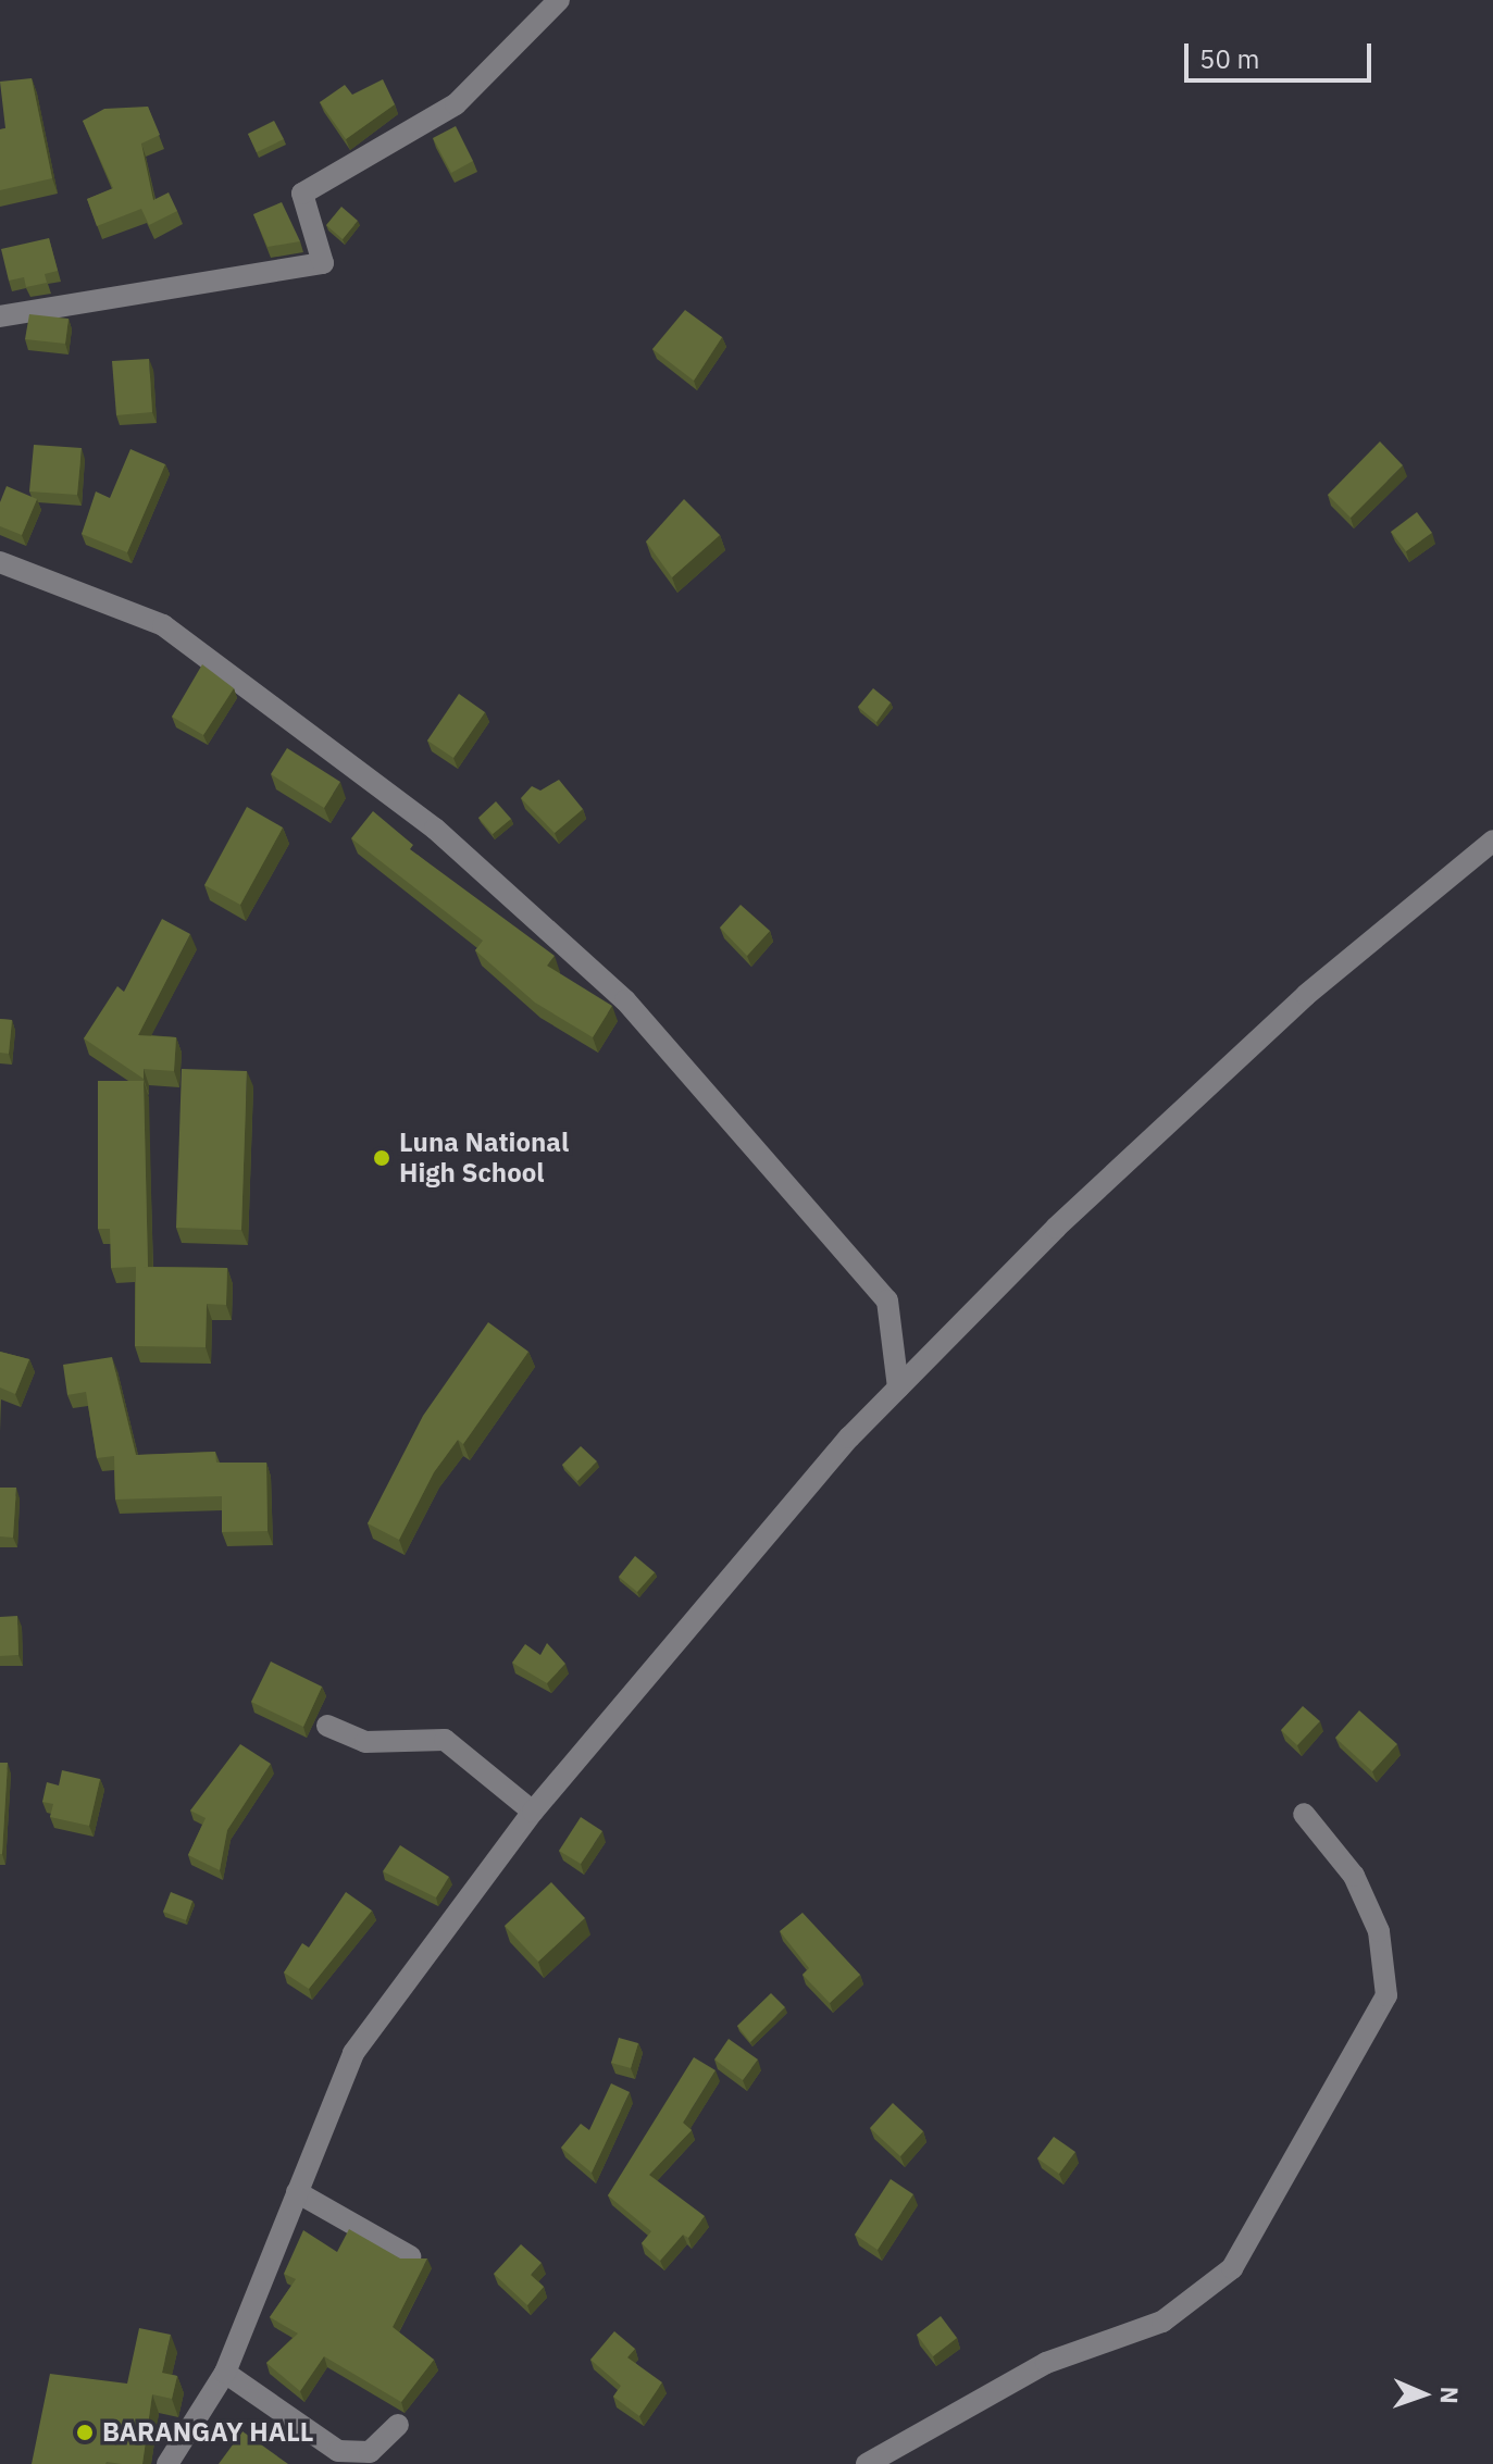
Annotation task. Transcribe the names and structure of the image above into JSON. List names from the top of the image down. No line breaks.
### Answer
{"places":["Luna National High School","BARANGAY HALL"],"scale_bar":"50 m","north":"right"}
